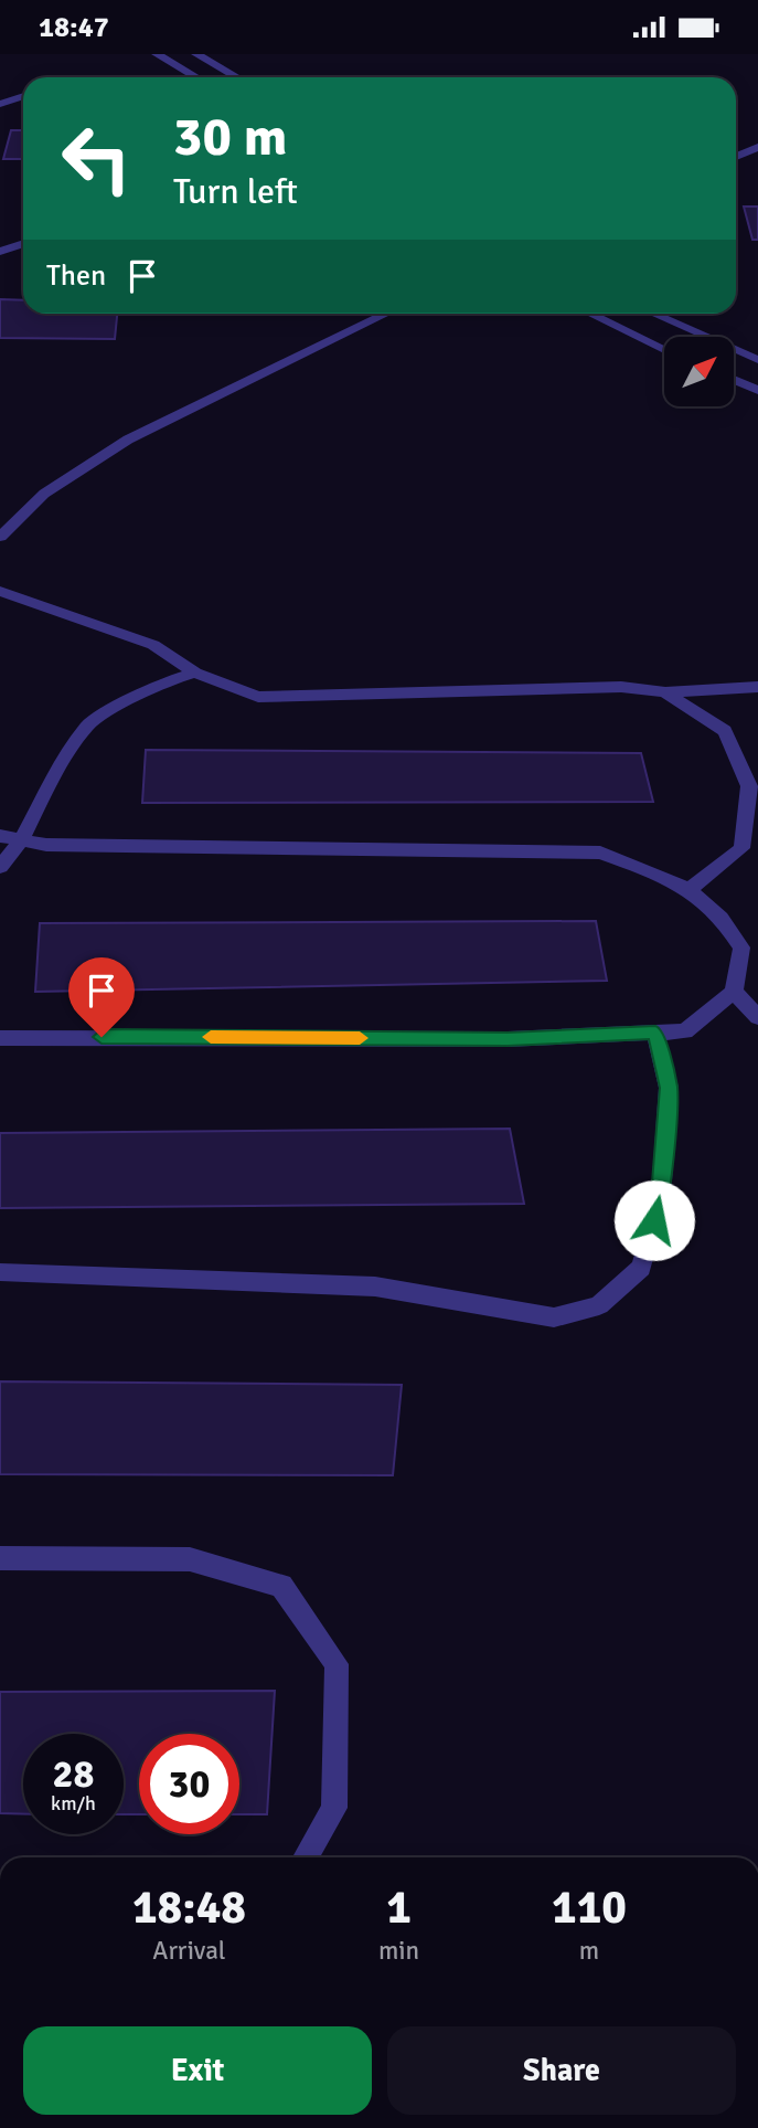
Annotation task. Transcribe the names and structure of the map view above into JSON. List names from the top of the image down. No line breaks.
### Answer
{"north":"top right","page":{"status":"18:47","turn":["30 m","Turn left"],"then":"Then","speed":"28 km/h","limit":"30","eta":["18:48","Arrival","1","min","110","m"],"buttons":["Exit","Share"]}}
